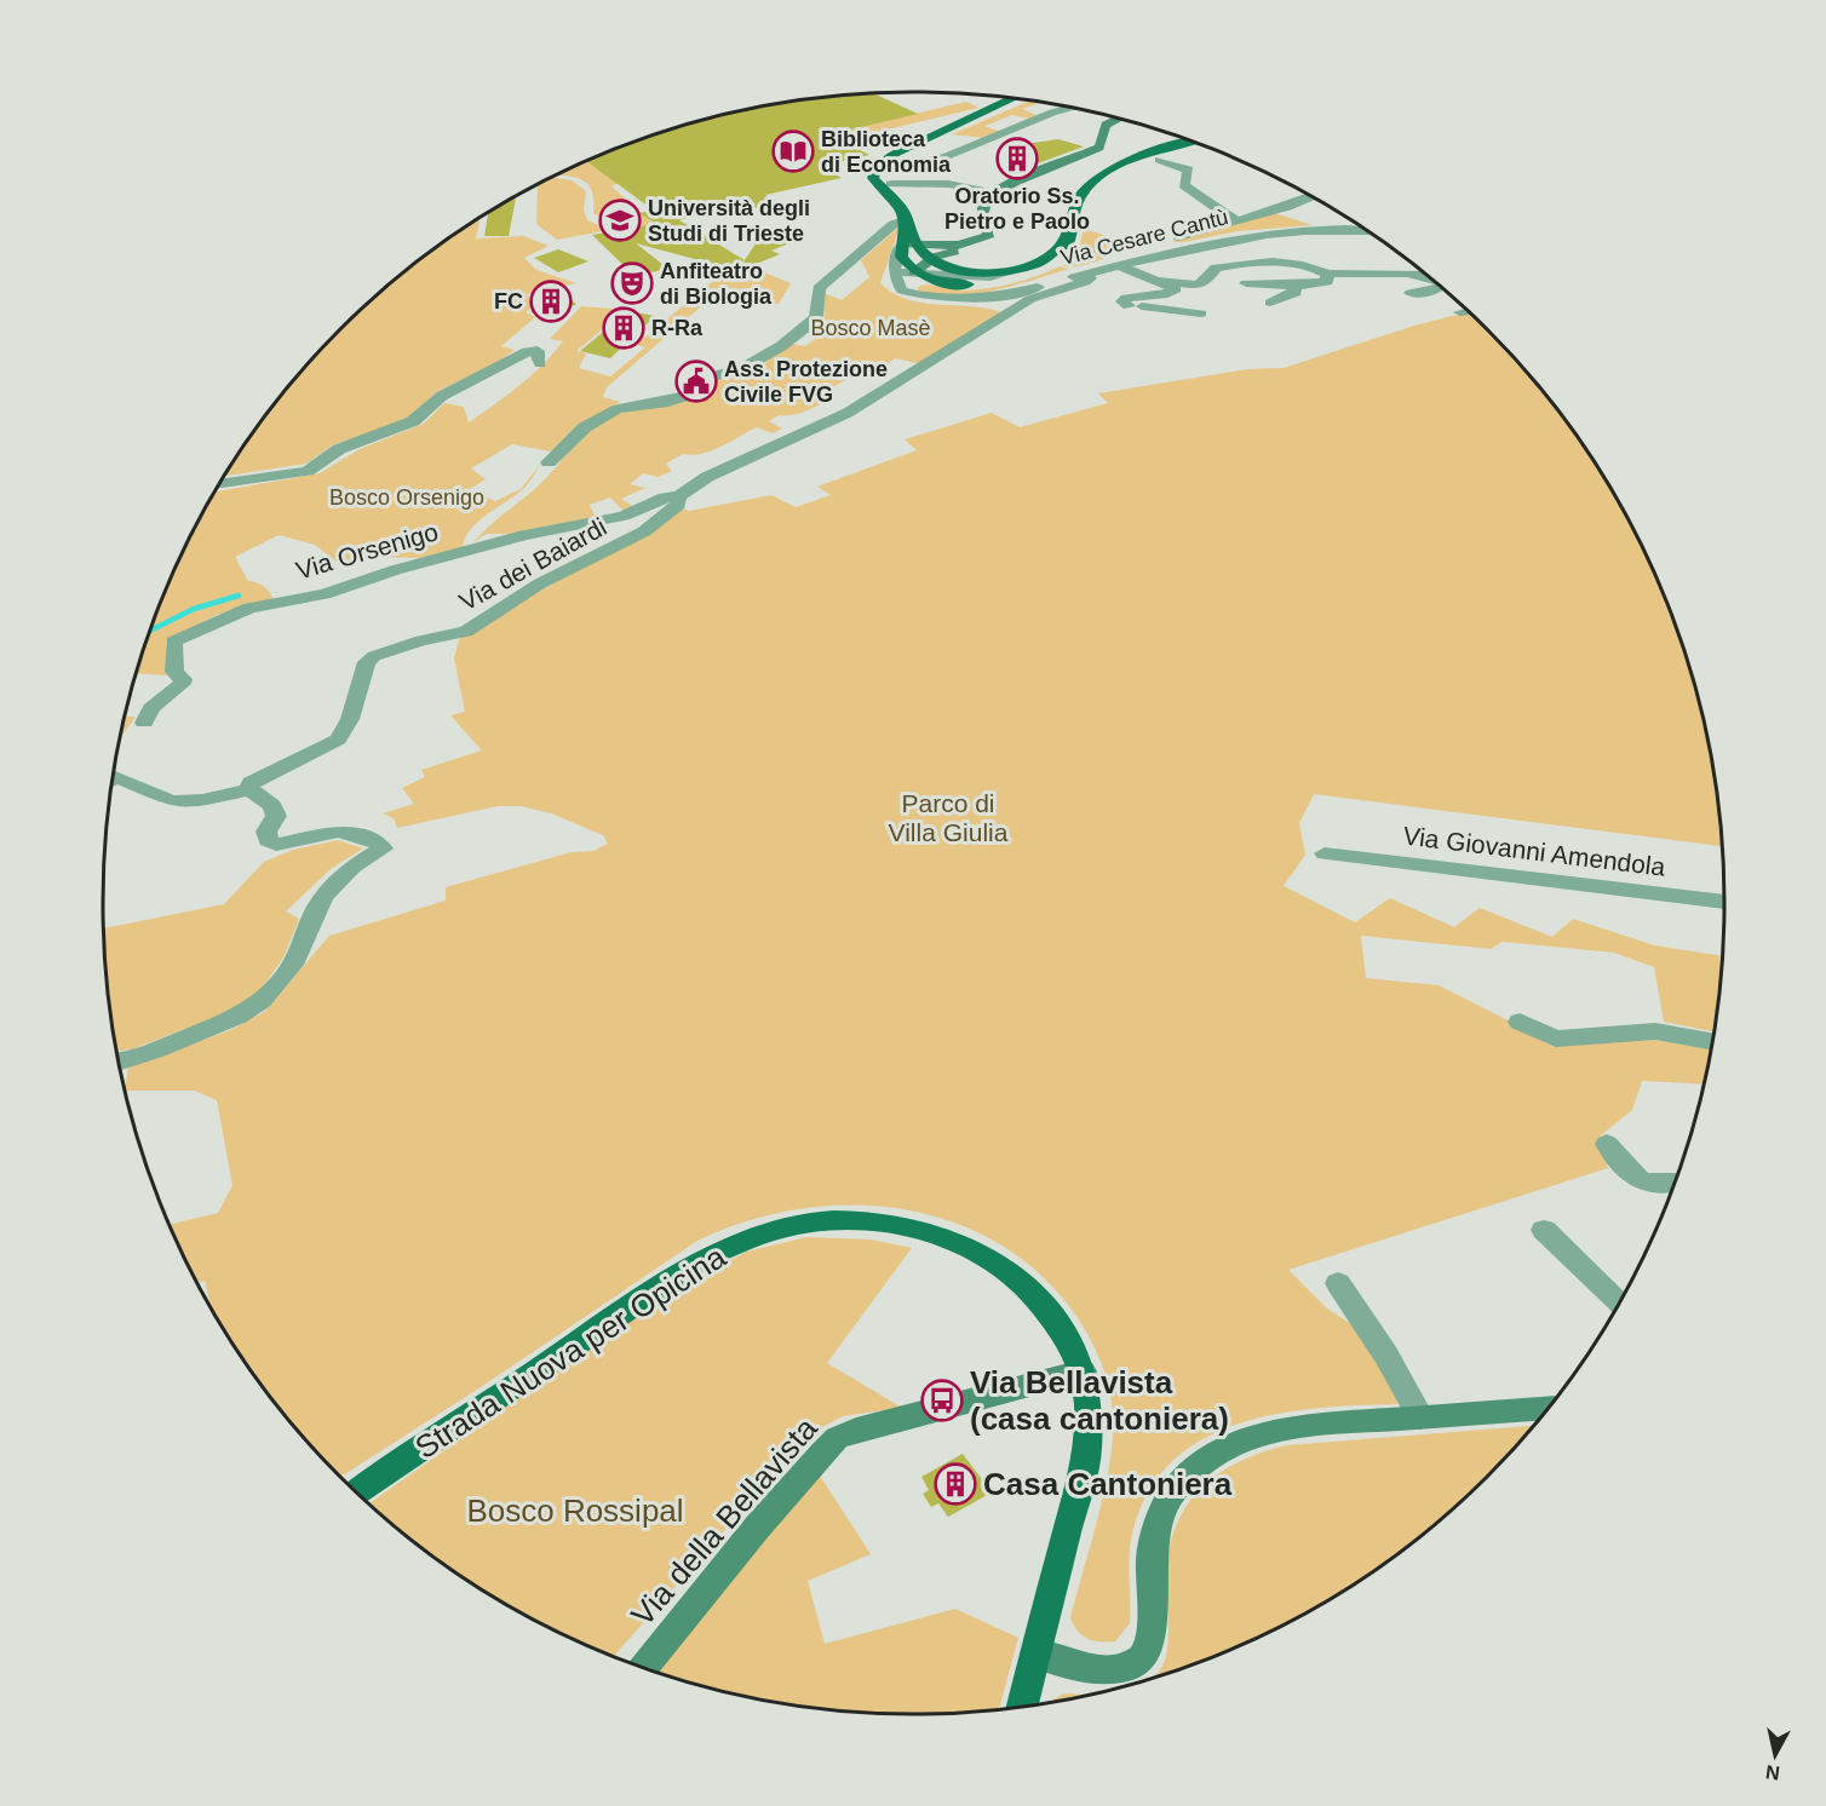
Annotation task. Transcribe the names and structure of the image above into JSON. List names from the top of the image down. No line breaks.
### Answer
{"streets":{"main road":["Strada Nuova per Opicina","Via della Bellavista"],"street":["Via Cesare Cantù","Via Orsenigo","Via dei Baiardi","Via Giovanni Amendola"]},"crossings":[["Via Cesare Cantù","Via dei Baiardi"],["Via Orsenigo","Via dei Baiardi"],["Strada Nuova per Opicina","Via della Bellavista"]],"parks":["Bosco Masè","Bosco Orsenigo","Parco di Villa Giulia","Bosco Rossipal"],"places":{"library":["Biblioteca di Economia"],"building":["Oratorio Ss. Pietro e Paolo","FC","R-Ra","Casa Cantoniera"],"school or university":["Università degli Studi di Trieste"],"theatre":["Anfiteatro di Biologia"],"public building":["Ass. Protezione Civile FVG"],"bus stop":["Via Bellavista (casa cantoniera)"]},"north":"bottom"}
